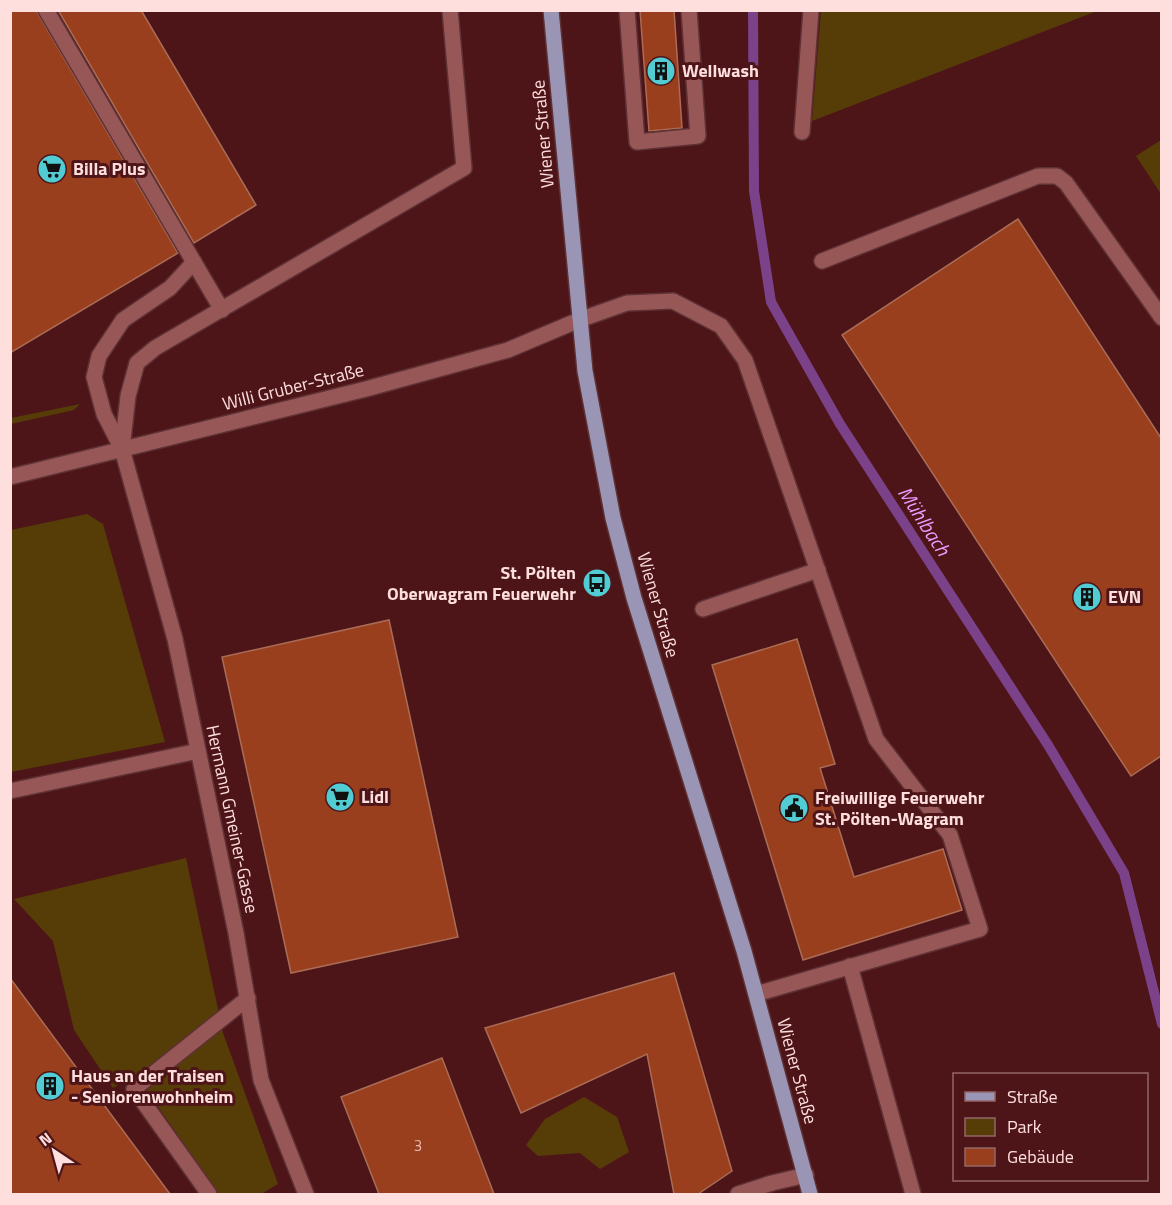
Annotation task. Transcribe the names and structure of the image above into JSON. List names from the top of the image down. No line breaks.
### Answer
{"streets":{"main road":["Wiener Straße"],"street":["Willi Gruber-Straße","Hermann Gmeiner-Gasse"]},"crossings":[["Wiener Straße","Willi Gruber-Straße"],["Willi Gruber-Straße","Hermann Gmeiner-Gasse"]],"water":["Mühlbach"],"places":{"building":["Wellwash","EVN","Haus an der Traisen - Seniorenwohnheim"],"supermarket":["Billa Plus","Lidl"],"bus stop":["St. Pölten Oberwagram Feuerwehr"],"public building":["Freiwillige Feuerwehr St. Pölten-Wagram"]},"house_numbers":["3"],"legend":["Straße","Park","Gebäude"],"north":"top left"}
